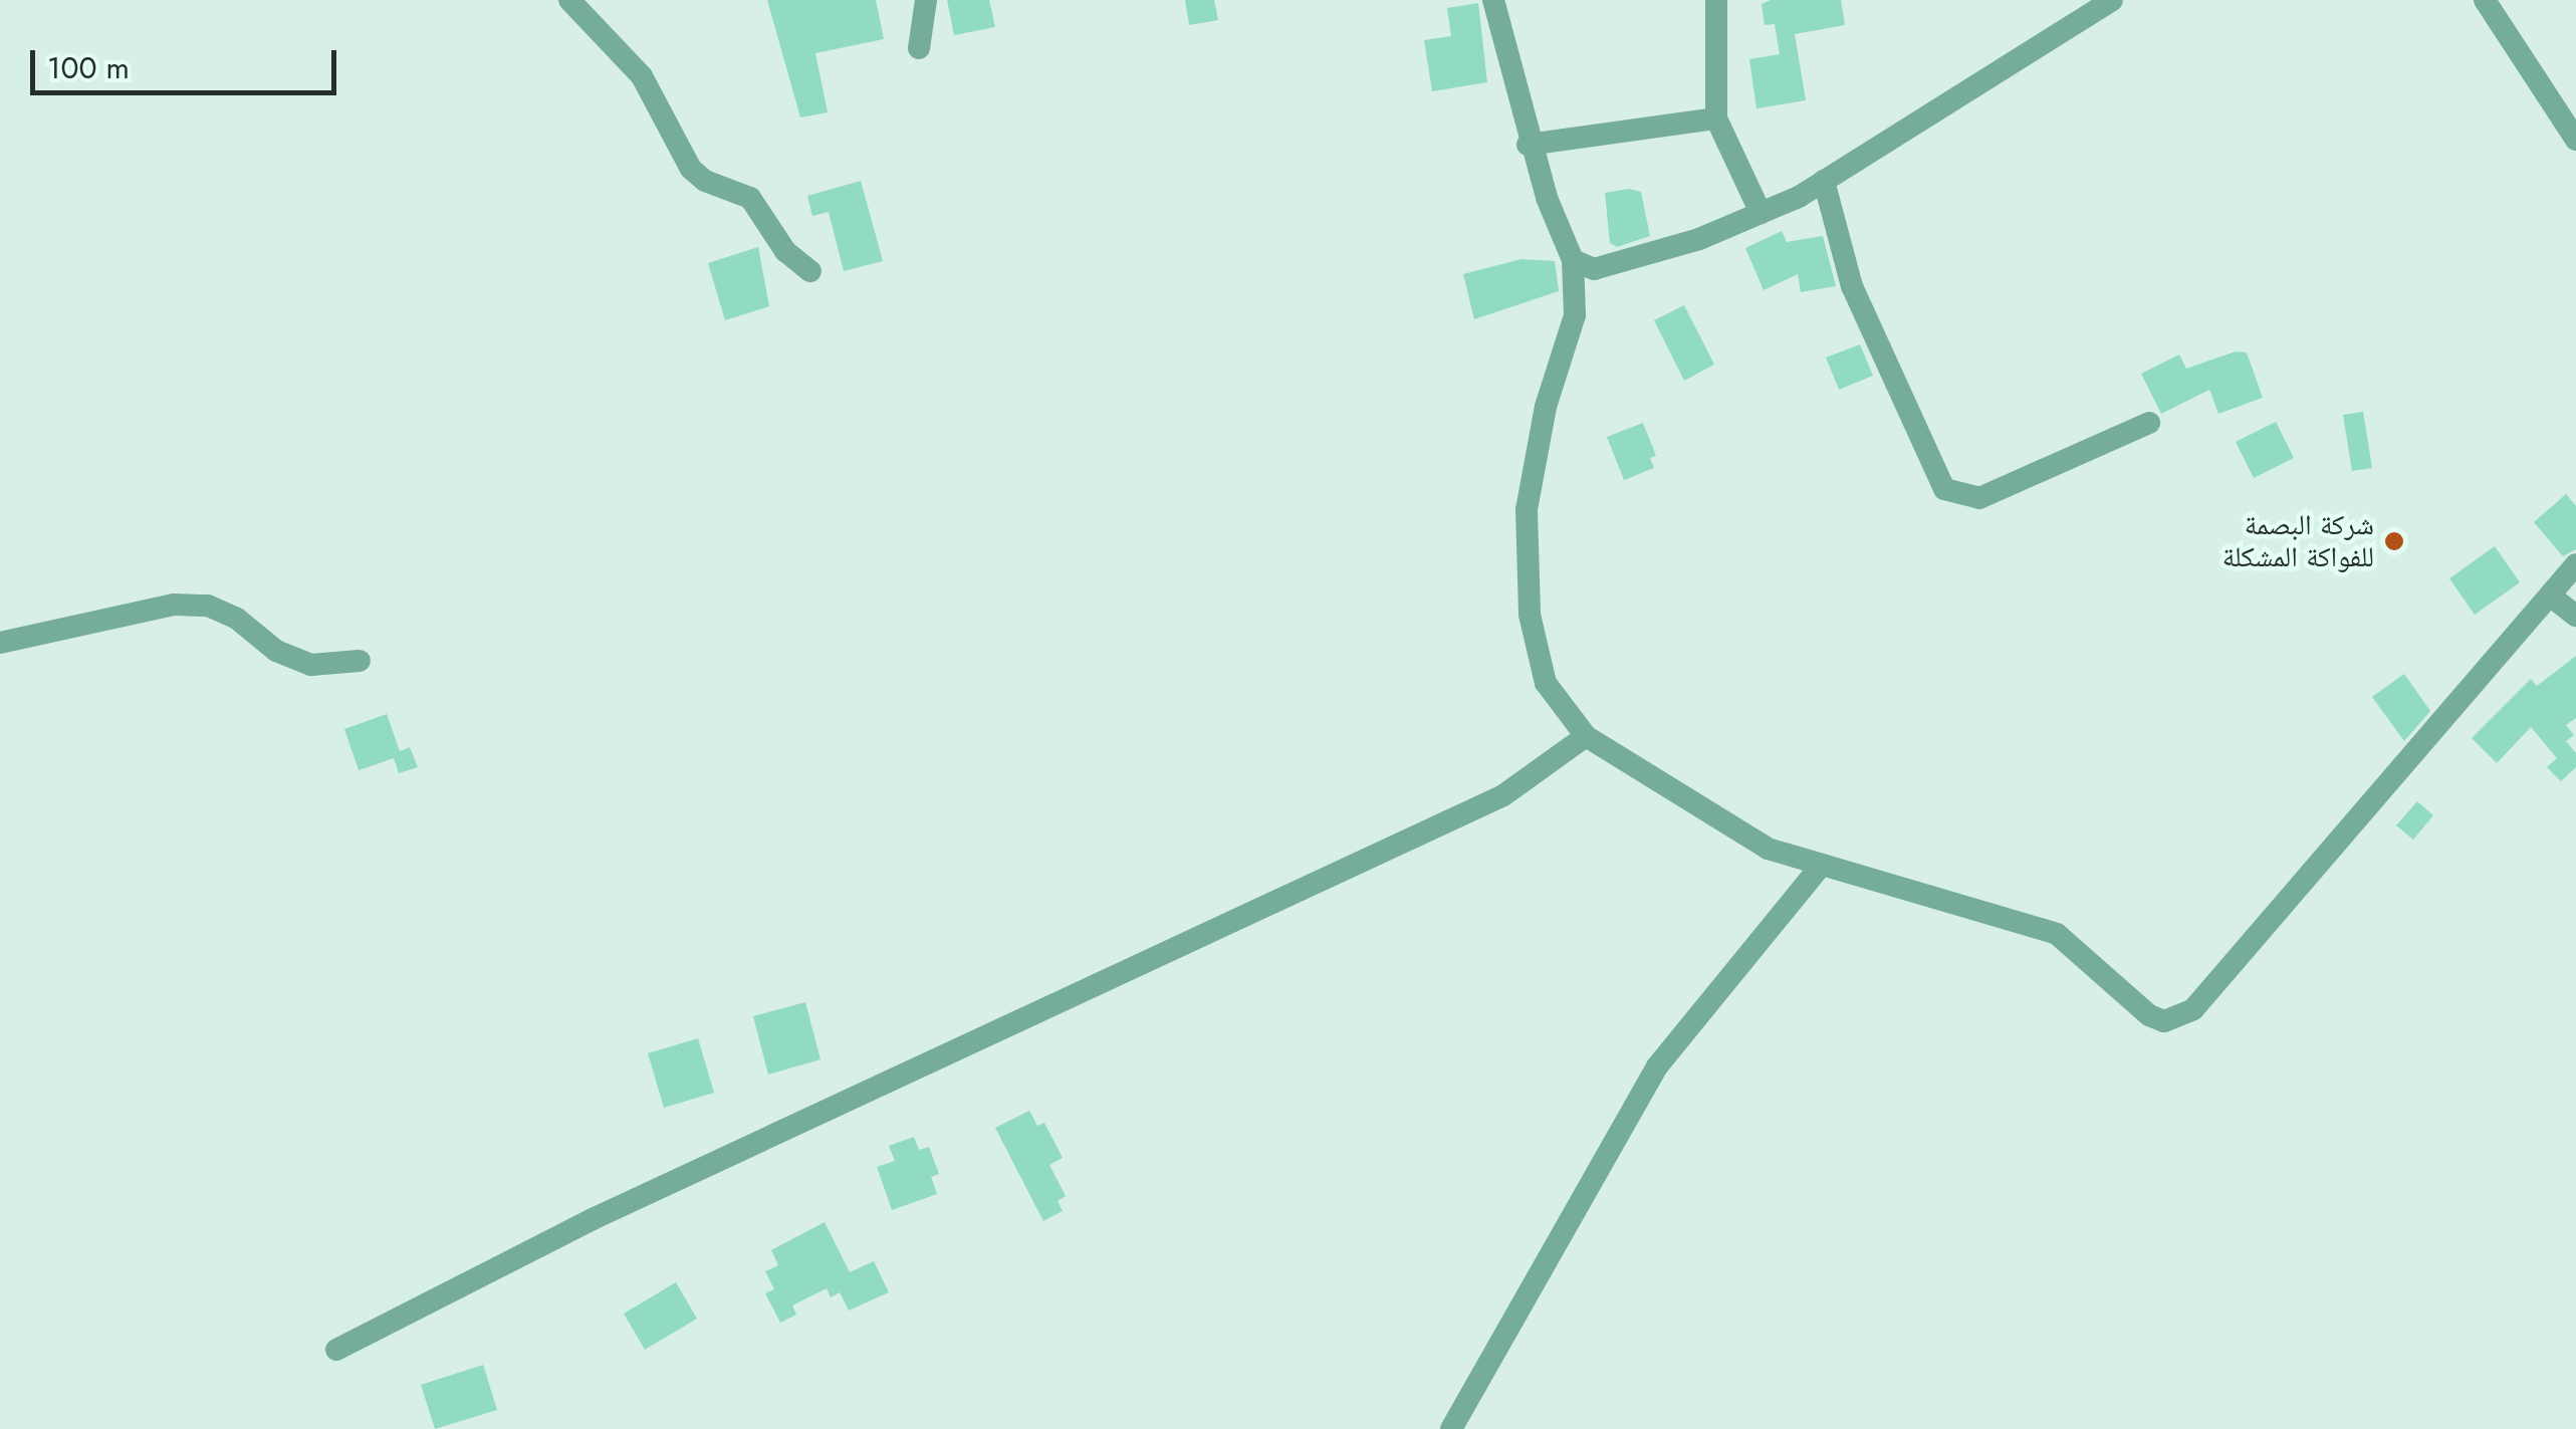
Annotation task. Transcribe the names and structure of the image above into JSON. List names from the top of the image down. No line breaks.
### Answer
{"places":["شركة البصمة للفواكة المشكلة"],"scale_bar":"100 m"}
